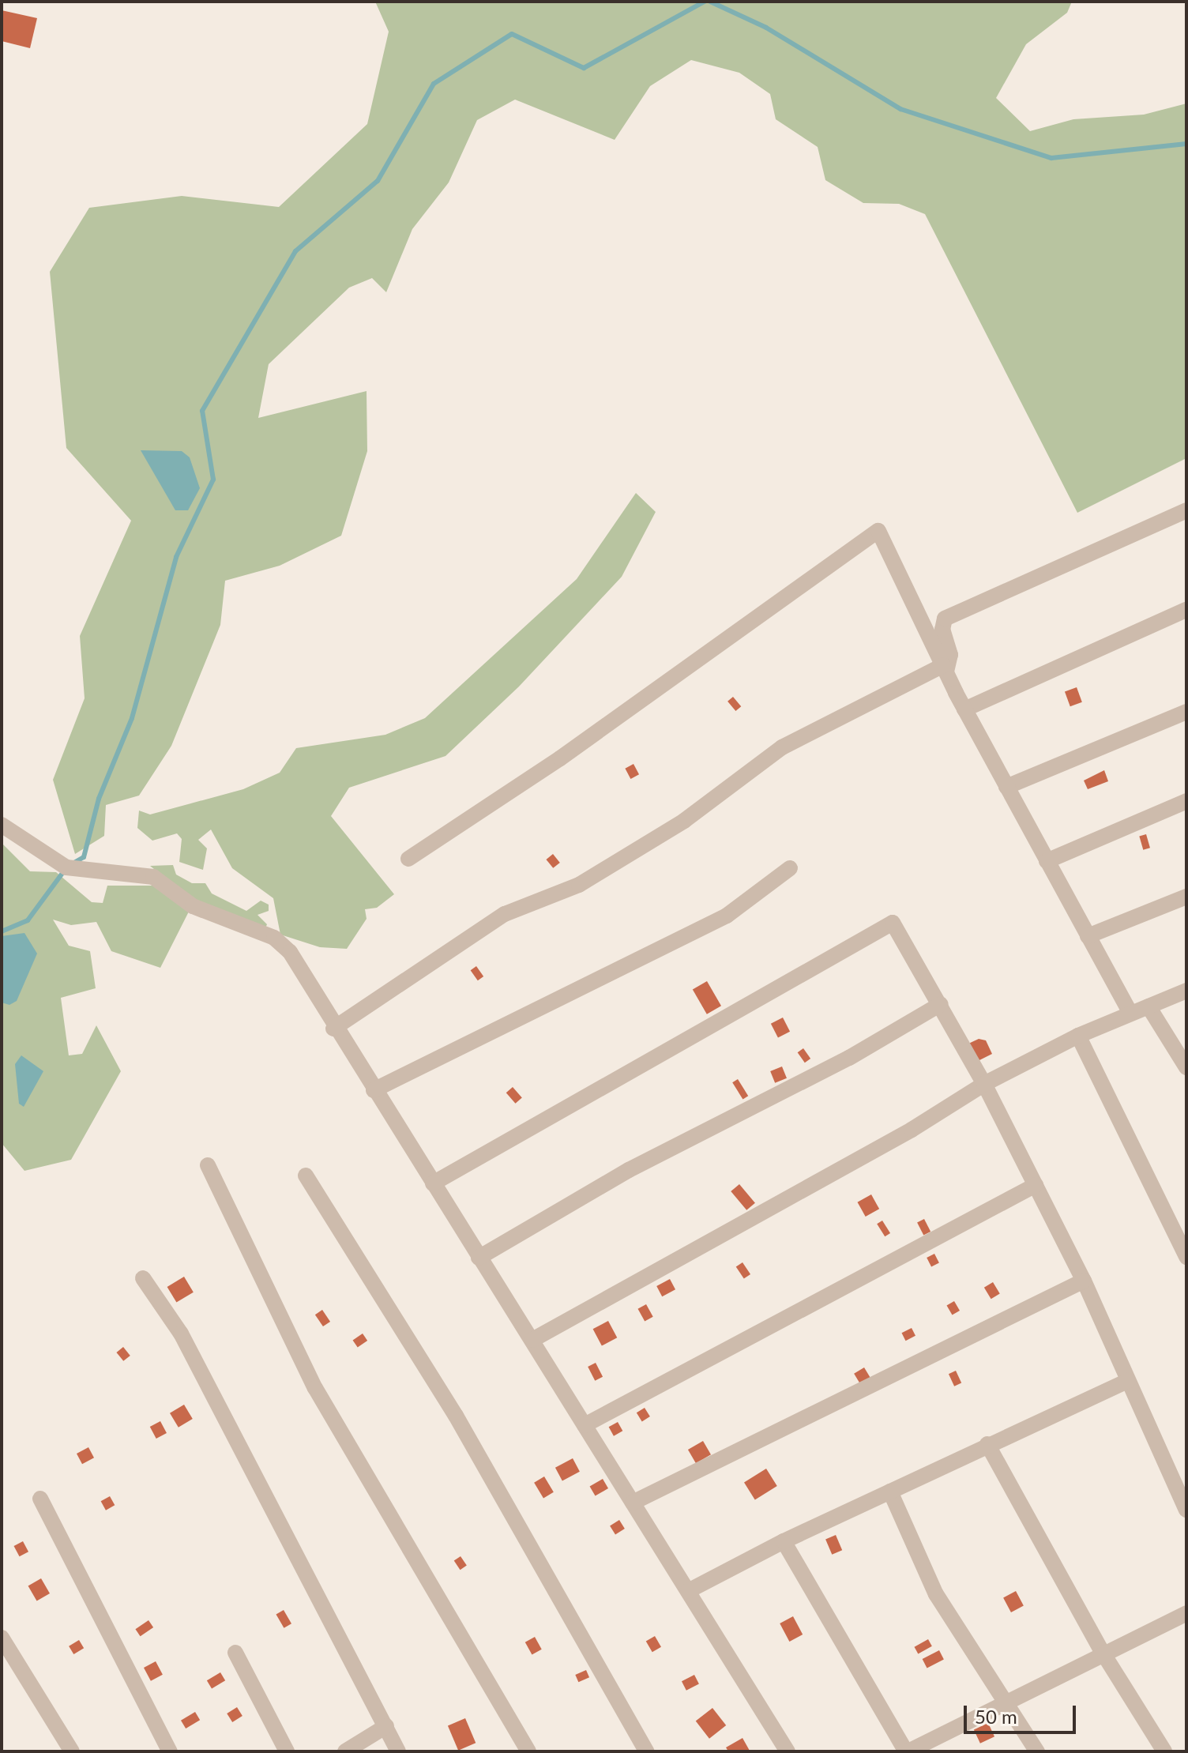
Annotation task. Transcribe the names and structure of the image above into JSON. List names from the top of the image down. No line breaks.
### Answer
{"scale_bar":"50 m"}
